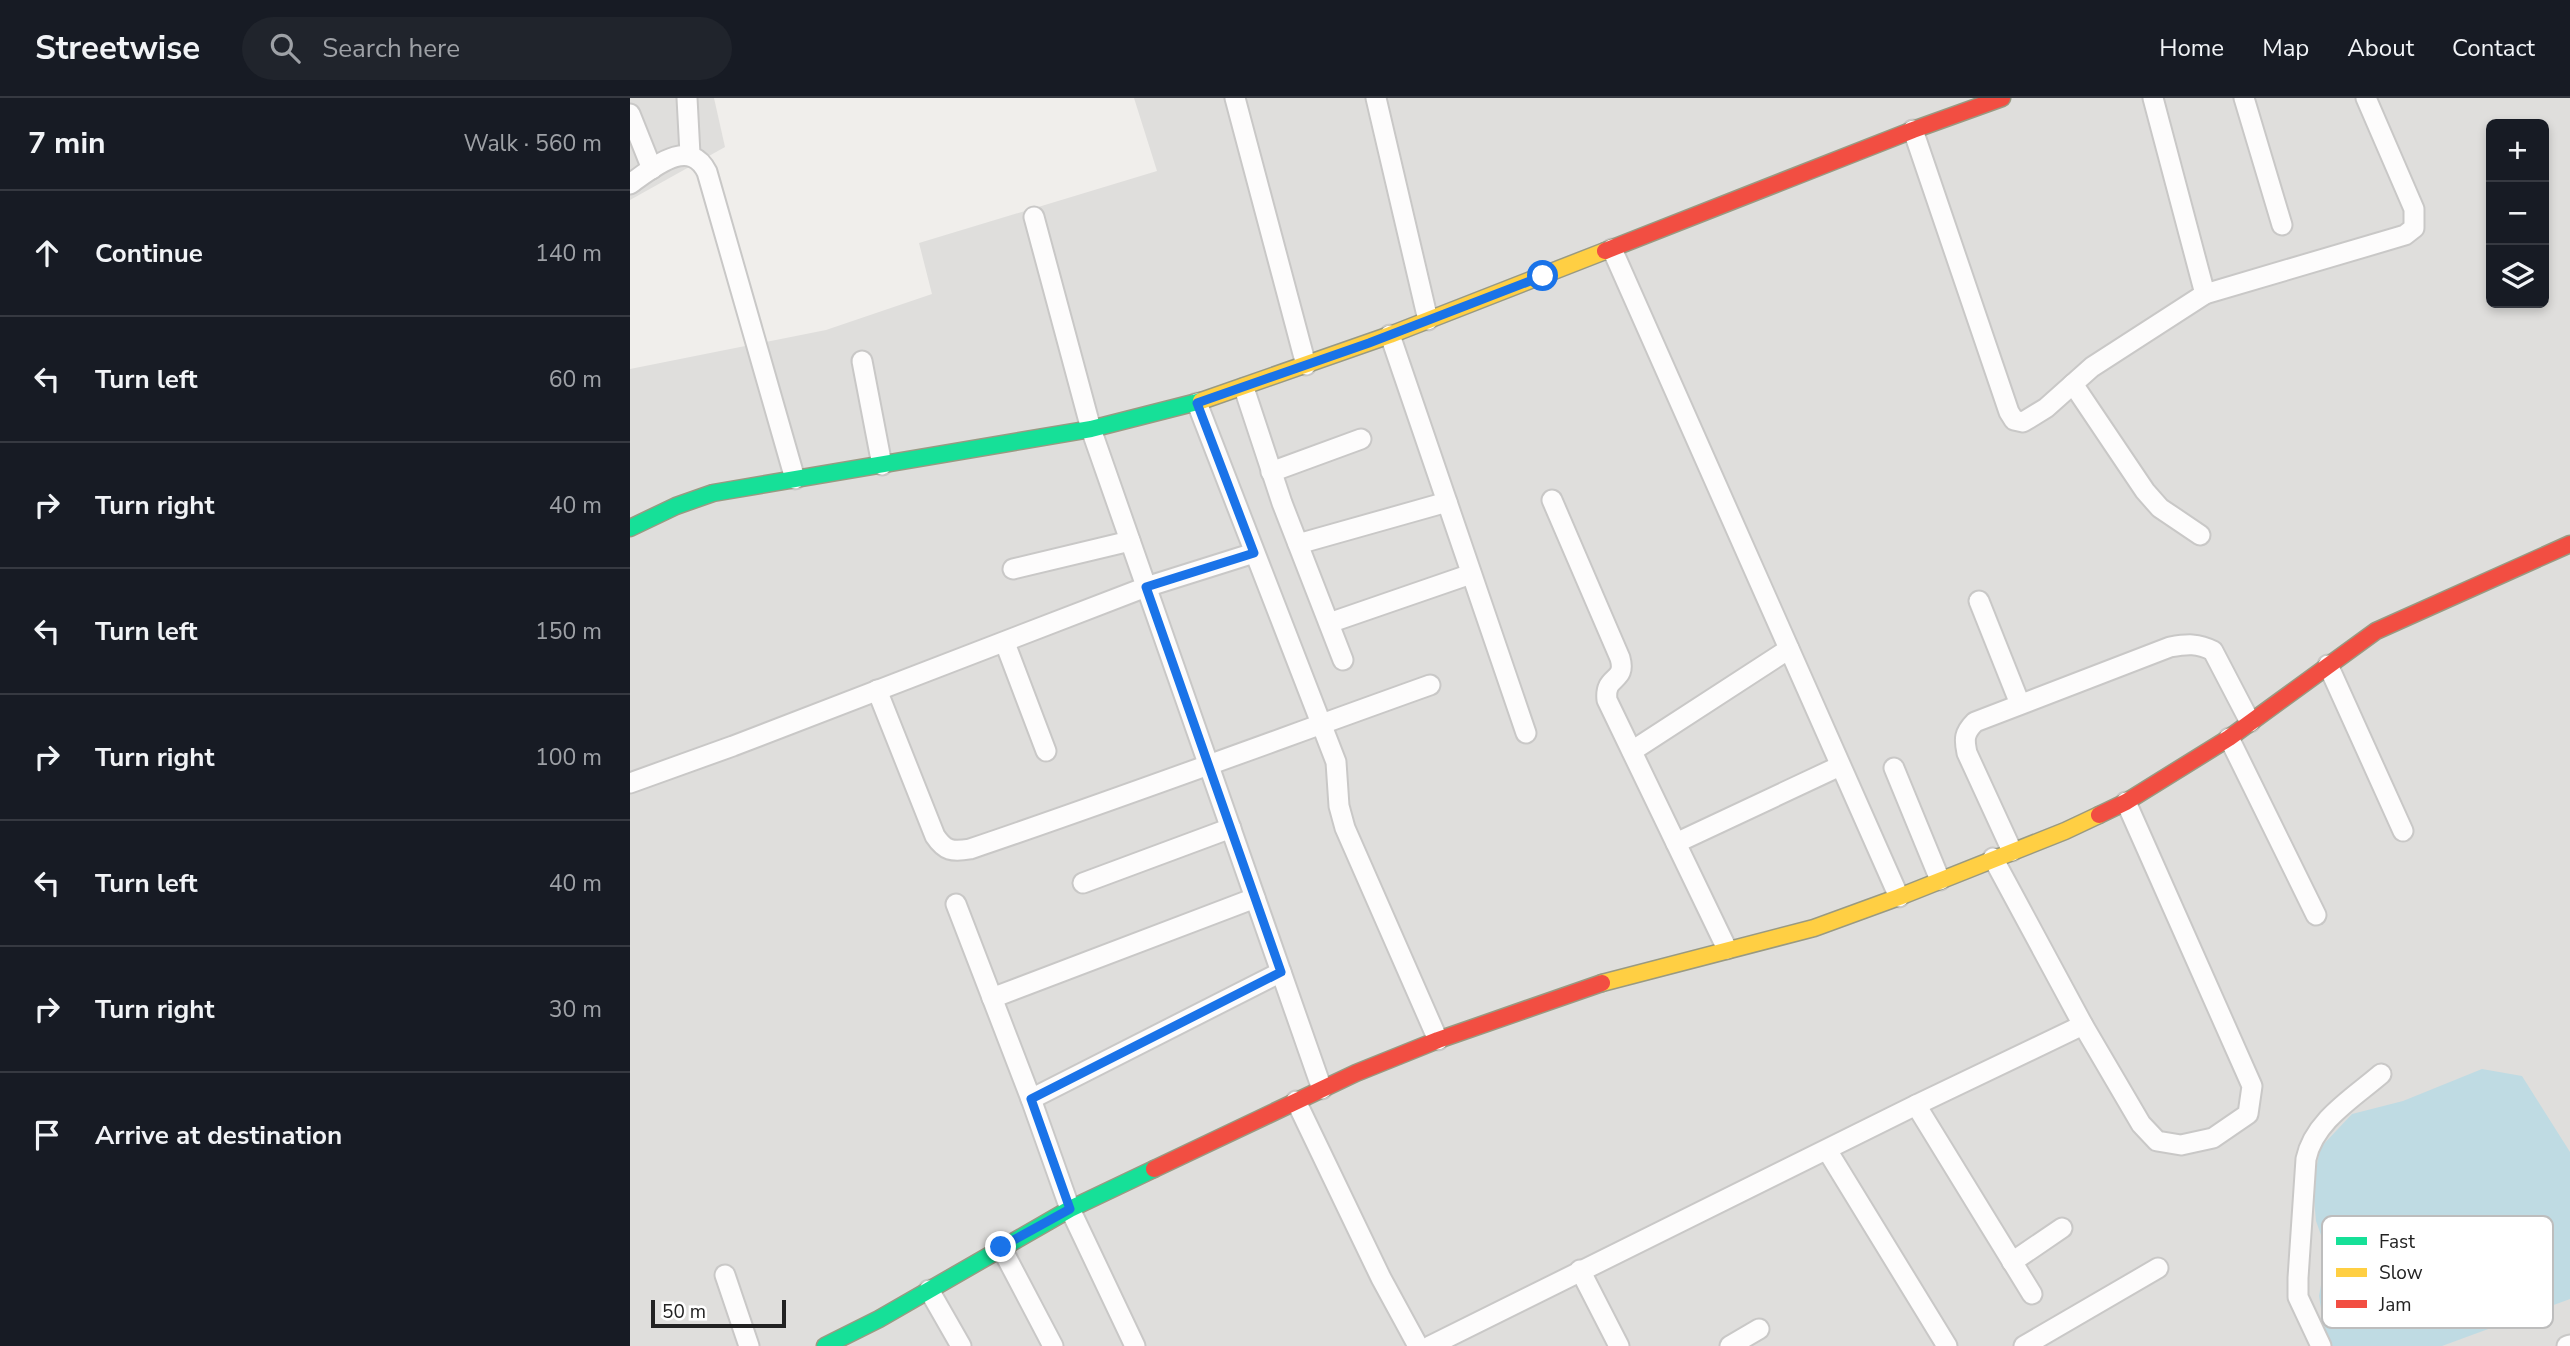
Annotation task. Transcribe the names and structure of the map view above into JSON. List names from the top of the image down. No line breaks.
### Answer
{"legend":["Fast","Slow","Jam"],"scale_bar":"50 m","page":{"header":"Streetwise","search":"Search here","nav":["Home","Map","About","Contact"],"heading":["7 min","Walk · 560 m"],"map_buttons":["+","−"],"list":[["Continue","140 m"],["Turn left","60 m"],["Turn right","40 m"],["Turn left","150 m"],["Turn right","100 m"],["Turn left","40 m"],["Turn right","30 m"],"Arrive at destination"],"scale":"50 m"}}
